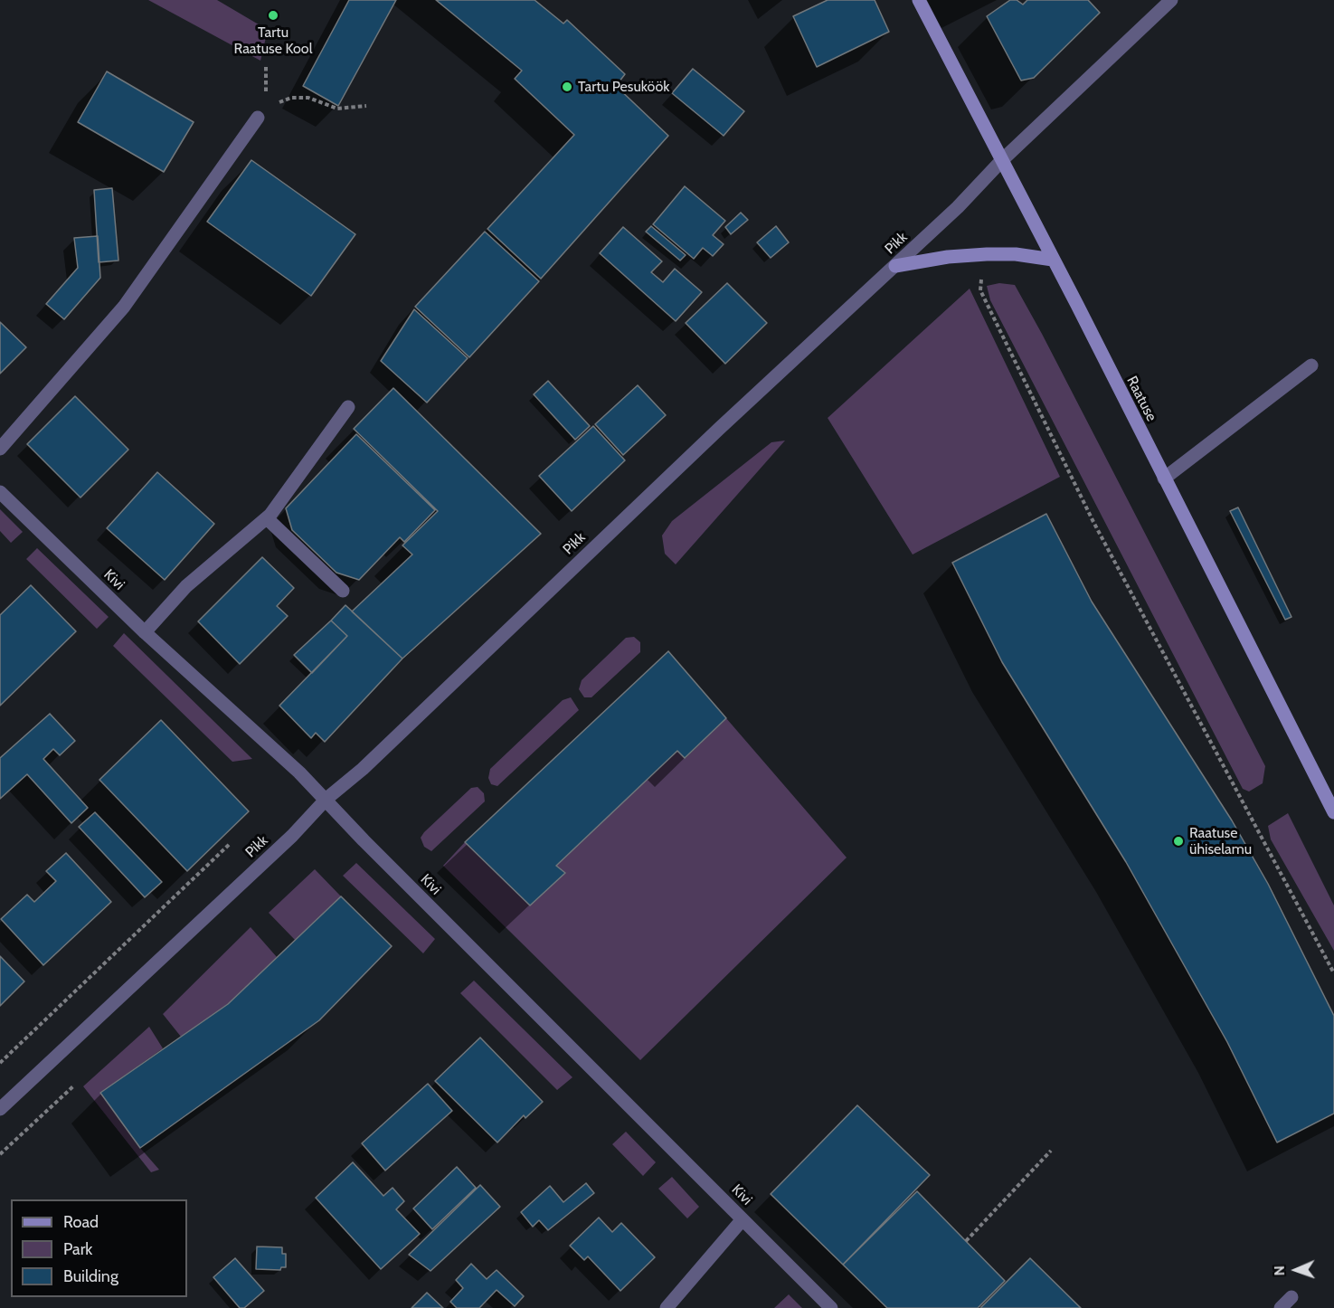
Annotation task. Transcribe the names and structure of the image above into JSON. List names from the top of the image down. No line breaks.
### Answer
{"streets":{"main road":["Raatuse"],"street":["Pikk","Kivi"]},"crossings":[["Pikk","Raatuse"],["Pikk","Kivi"]],"places":["Tartu Raatuse Kool","Tartu Pesuköök","Raatuse ühiselamu"],"legend":["Road","Park","Building"],"north":"left"}
